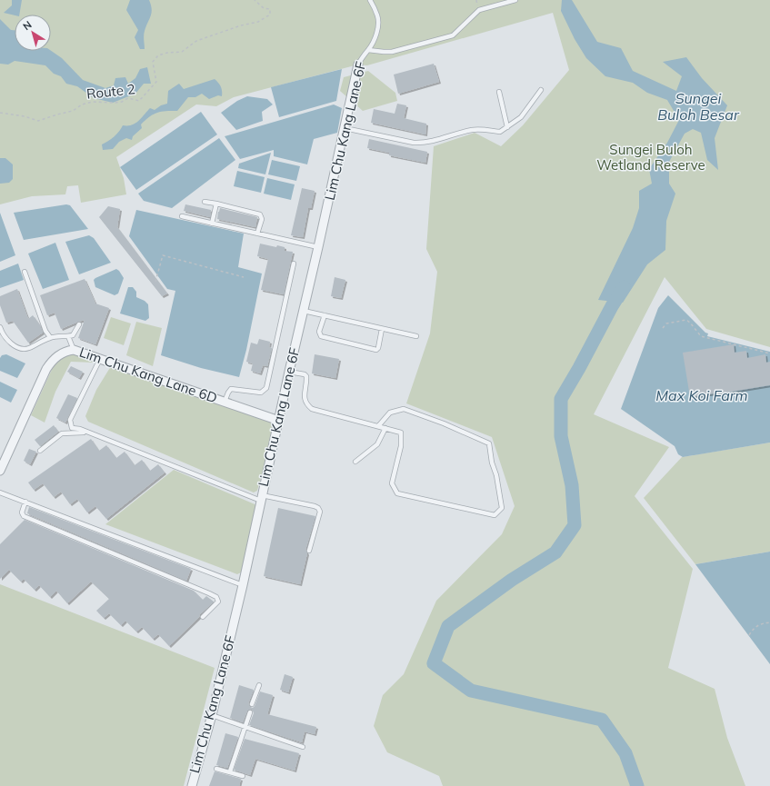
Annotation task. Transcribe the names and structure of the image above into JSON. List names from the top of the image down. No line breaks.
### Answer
{"streets":{"street":["Lim Chu Kang Lane 6F","Lim Chu Kang Lane 6D"],"path":["Route 2"]},"crossings":[["Lim Chu Kang Lane 6F","Lim Chu Kang Lane 6D"]],"water":["Sungei Buloh Besar","Max Koi Farm"],"parks":["Sungei Buloh Wetland Reserve"],"north":"top left"}
